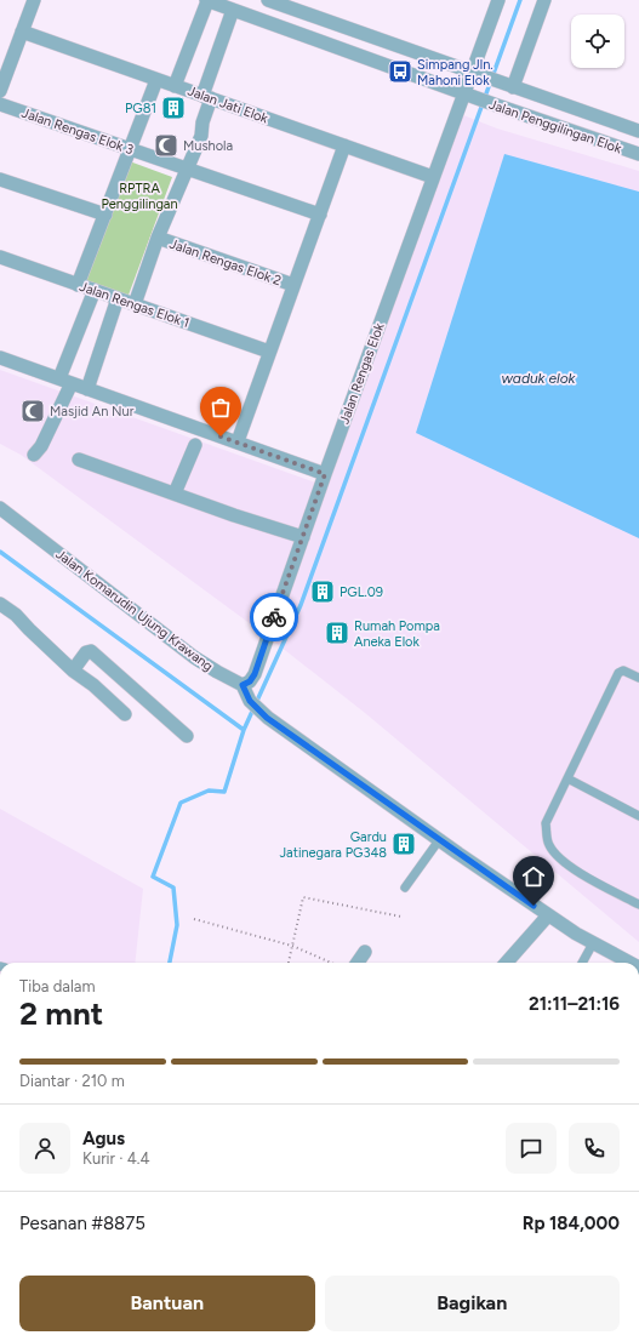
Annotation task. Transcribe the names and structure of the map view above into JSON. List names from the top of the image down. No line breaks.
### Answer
{"streets":{"street":["Jalan Jati Elok","Jalan Penggilingan Elok","Jalan Rengas Elok 3","Jalan Rengas Elok 2","Jalan Rengas Elok 1","Jalan Rengas Elok","Jalan Komarudin Ujung Krawang"]},"crossings":[["Jalan Jati Elok","Jalan Rengas Elok"],["Jalan Penggilingan Elok","Jalan Rengas Elok"],["Jalan Rengas Elok","Jalan Komarudin Ujung Krawang"]],"water":["waduk elok"],"parks":["RPTRA Penggilingan"],"places":{"bus stop":["Simpang Jln. Mahoni Elok"],"building":["PG81","PGL.09","Rumah Pompa Aneka Elok","Gardu Jatinegara PG348"],"mosque":["Mushola","Masjid An Nur"]},"page":{"heading":["2 mnt","Tiba dalam","21:11–21:16"],"panel":["Agus","Kurir · 4.4","Pesanan #8875","Rp 184,000"],"bar":"Diantar · 210 m","buttons":["Bantuan","Bagikan"]}}
